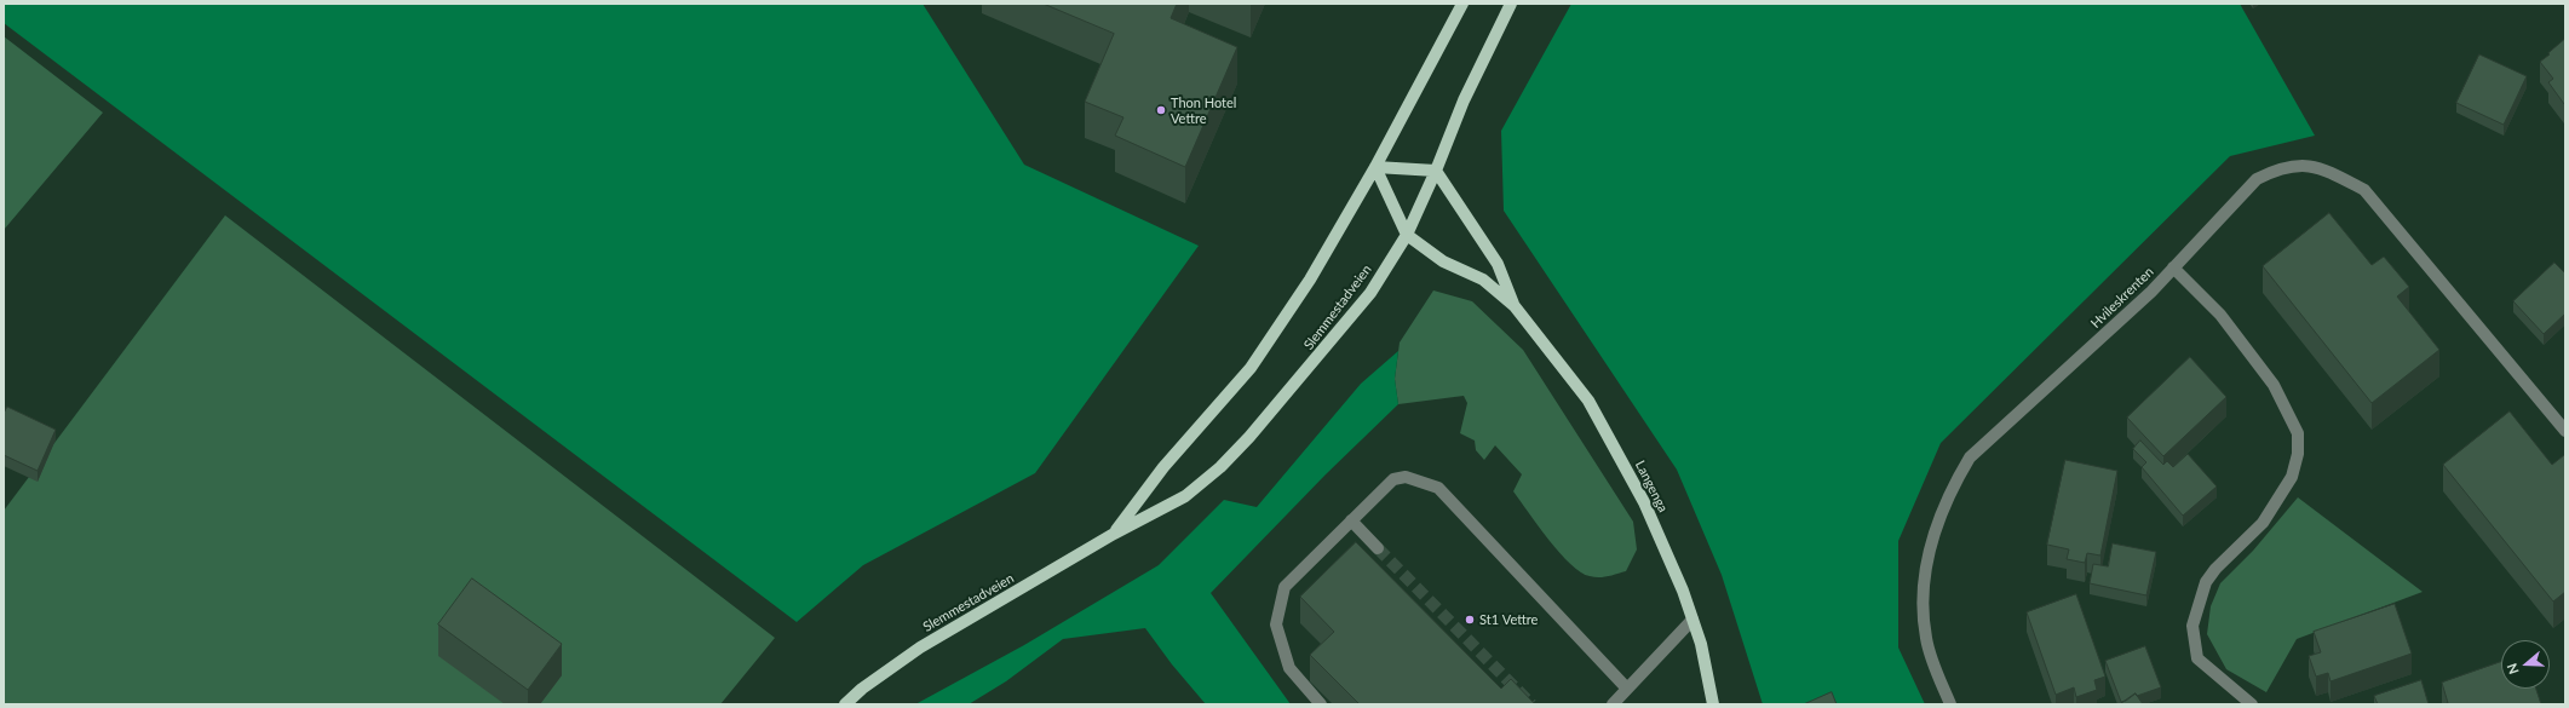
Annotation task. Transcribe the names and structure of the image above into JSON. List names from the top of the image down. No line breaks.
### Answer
{"streets":{"main road":["Slemmestadveien","Langenga"],"street":["Hvileskrenten"]},"crossings":[["Slemmestadveien","Langenga"]],"places":["Thon Hotel Vettre","St1 Vettre"],"north":"left"}
